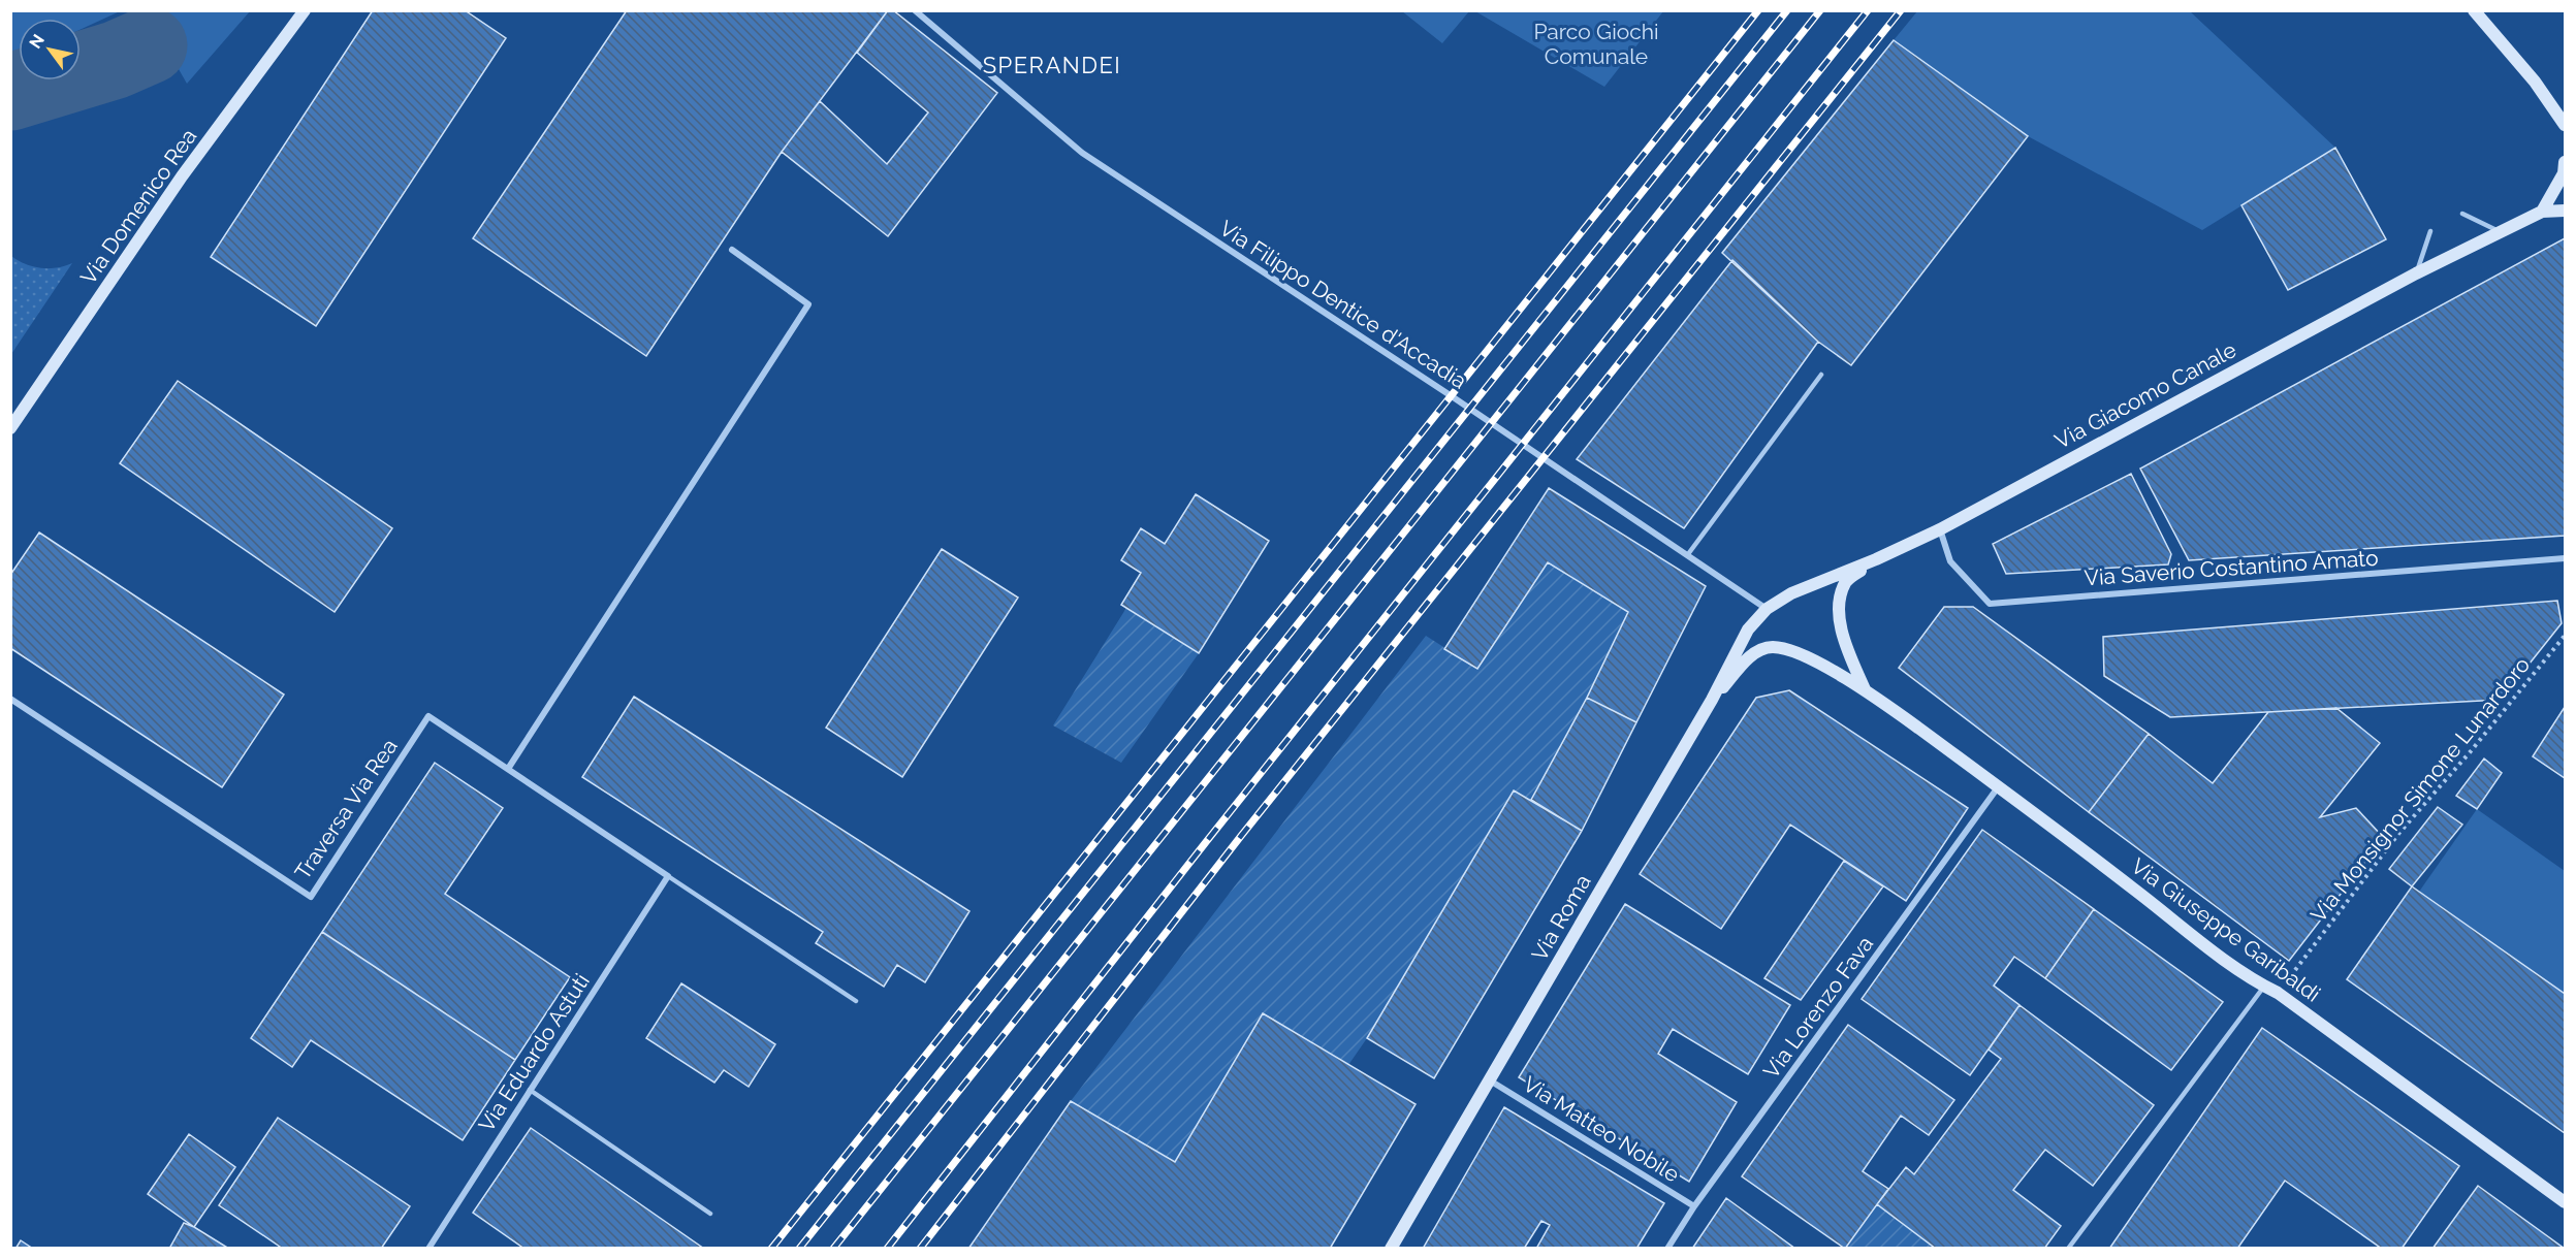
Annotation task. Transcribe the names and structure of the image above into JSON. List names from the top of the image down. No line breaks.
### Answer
{"streets":{"street":["Via Domenico Rea","Via Filippo Dentice d'Accadia","Via Giacomo Canale","Via Saverio Costantino Amato","Traversa Via Rea","Via Roma","Via Giuseppe Garibaldi","Via Lorenzo Fava","Via Eduardo Astuti","Via Matteo Nobile"],"path":["Via Monsignor Simone Lunardoro"]},"crossings":[["Via Filippo Dentice d'Accadia","Via Giacomo Canale"],["Via Filippo Dentice d'Accadia","Via Roma"],["Via Giacomo Canale","Via Saverio Costantino Amato"],["Via Giacomo Canale","Via Roma"],["Via Monsignor Simone Lunardoro","Via Giuseppe Garibaldi"],["Traversa Via Rea","Via Eduardo Astuti"],["Via Roma","Via Giuseppe Garibaldi"],["Via Roma","Via Matteo Nobile"],["Via Giuseppe Garibaldi","Via Lorenzo Fava"],["Via Lorenzo Fava","Via Matteo Nobile"]],"districts":["SPERANDEI"],"parks":["Parco Giochi Comunale"],"north":"top left"}
